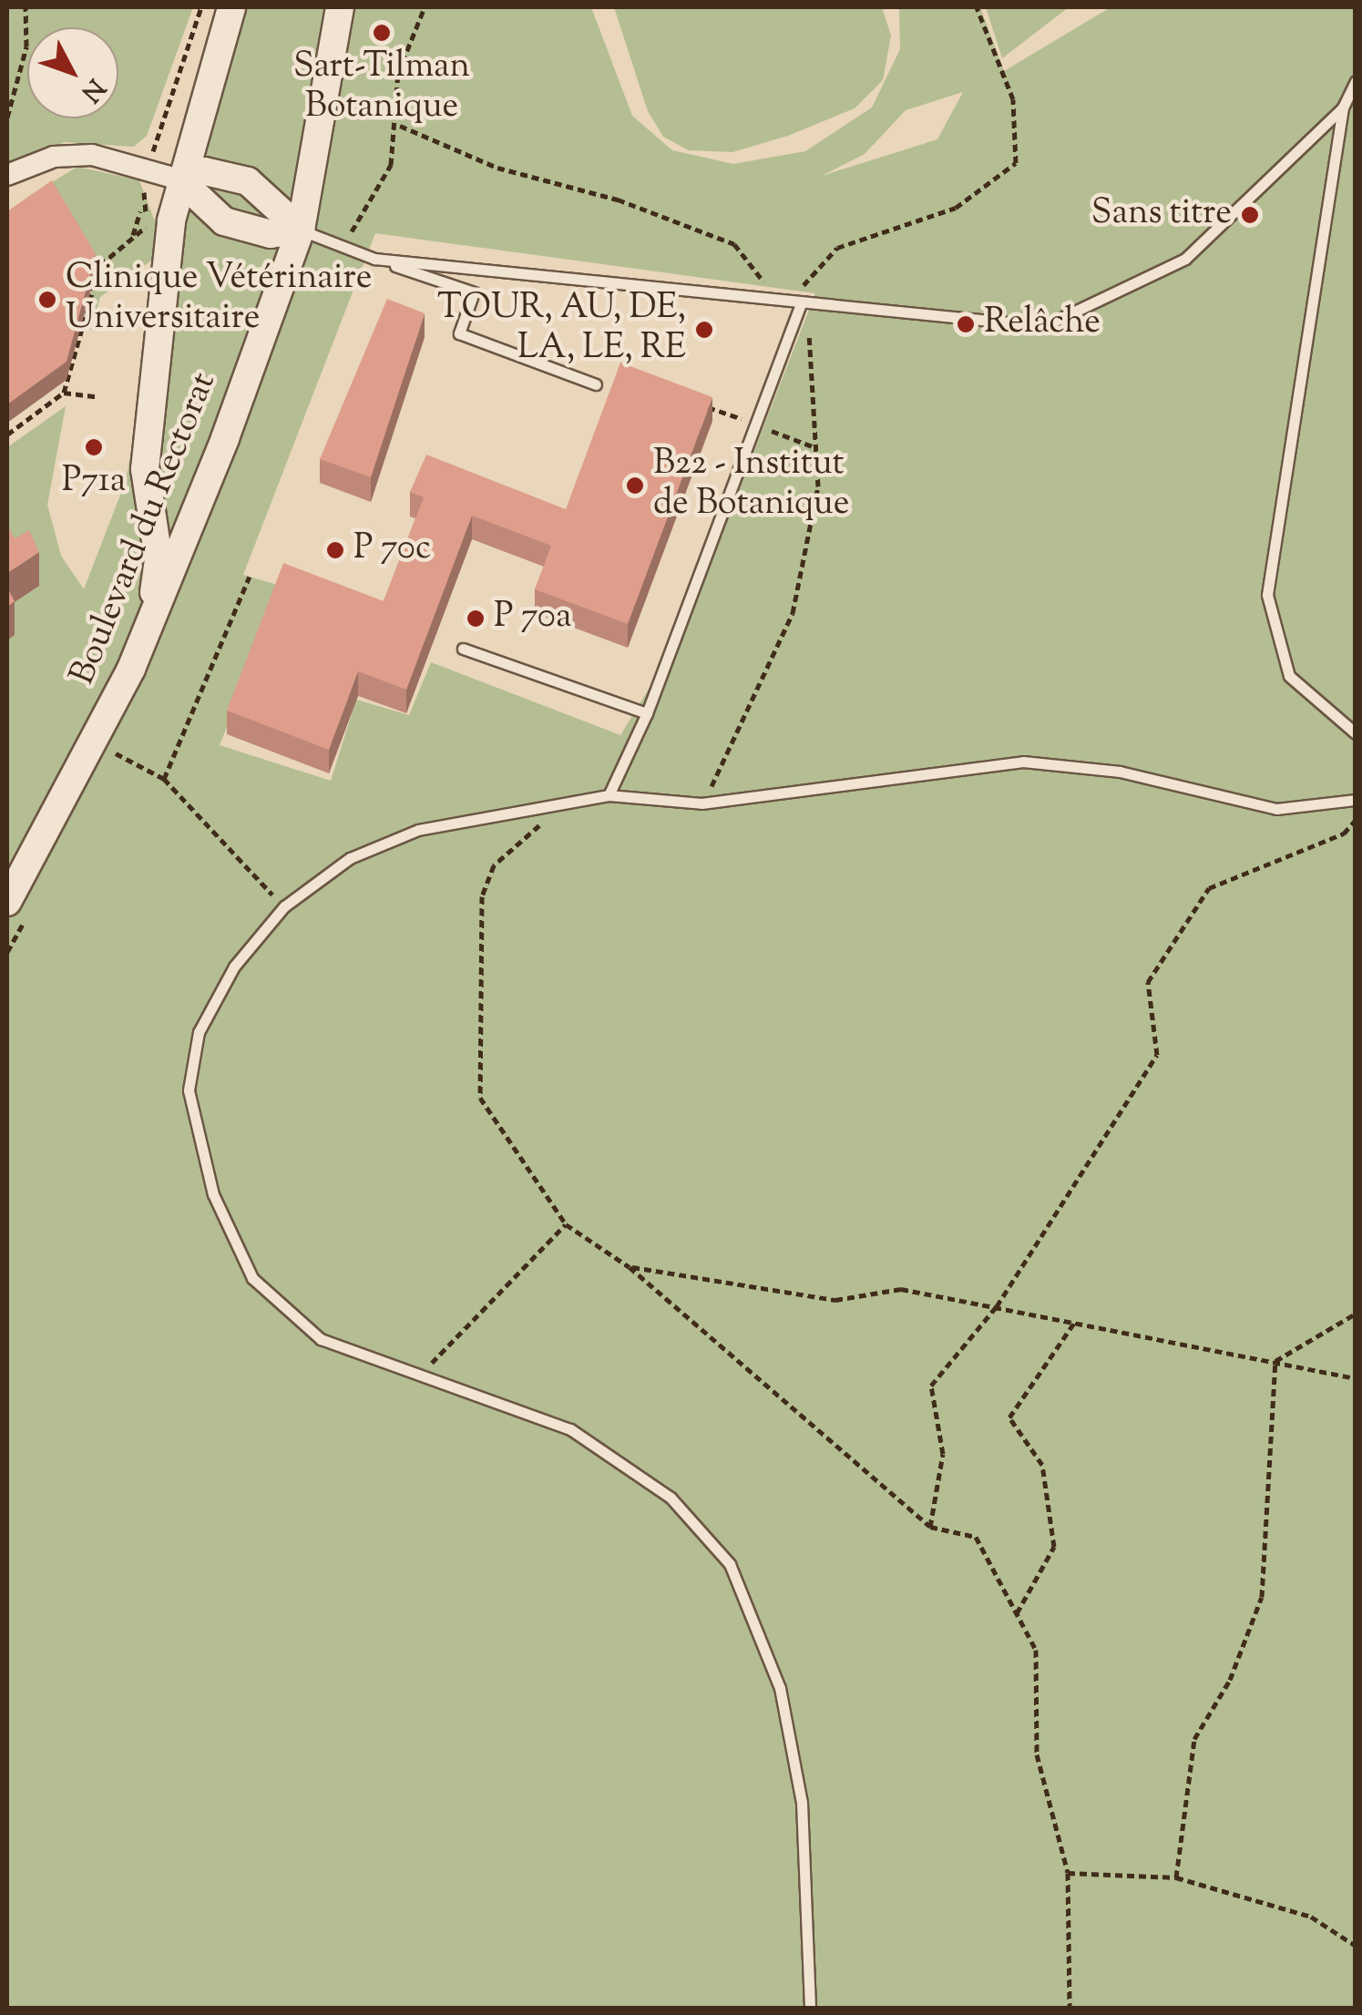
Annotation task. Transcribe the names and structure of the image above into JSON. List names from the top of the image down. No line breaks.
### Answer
{"streets":{"main road":["Boulevard du Rectorat"]},"places":["Sart-Tilman Botanique","Sans titre","Clinique Vétérinaire Universitaire","Relâche","TOUR, AU, DE, LA, LE, RE","P71a","B22 - Institut de Botanique","P 70c","P 70a"],"north":"bottom right"}
